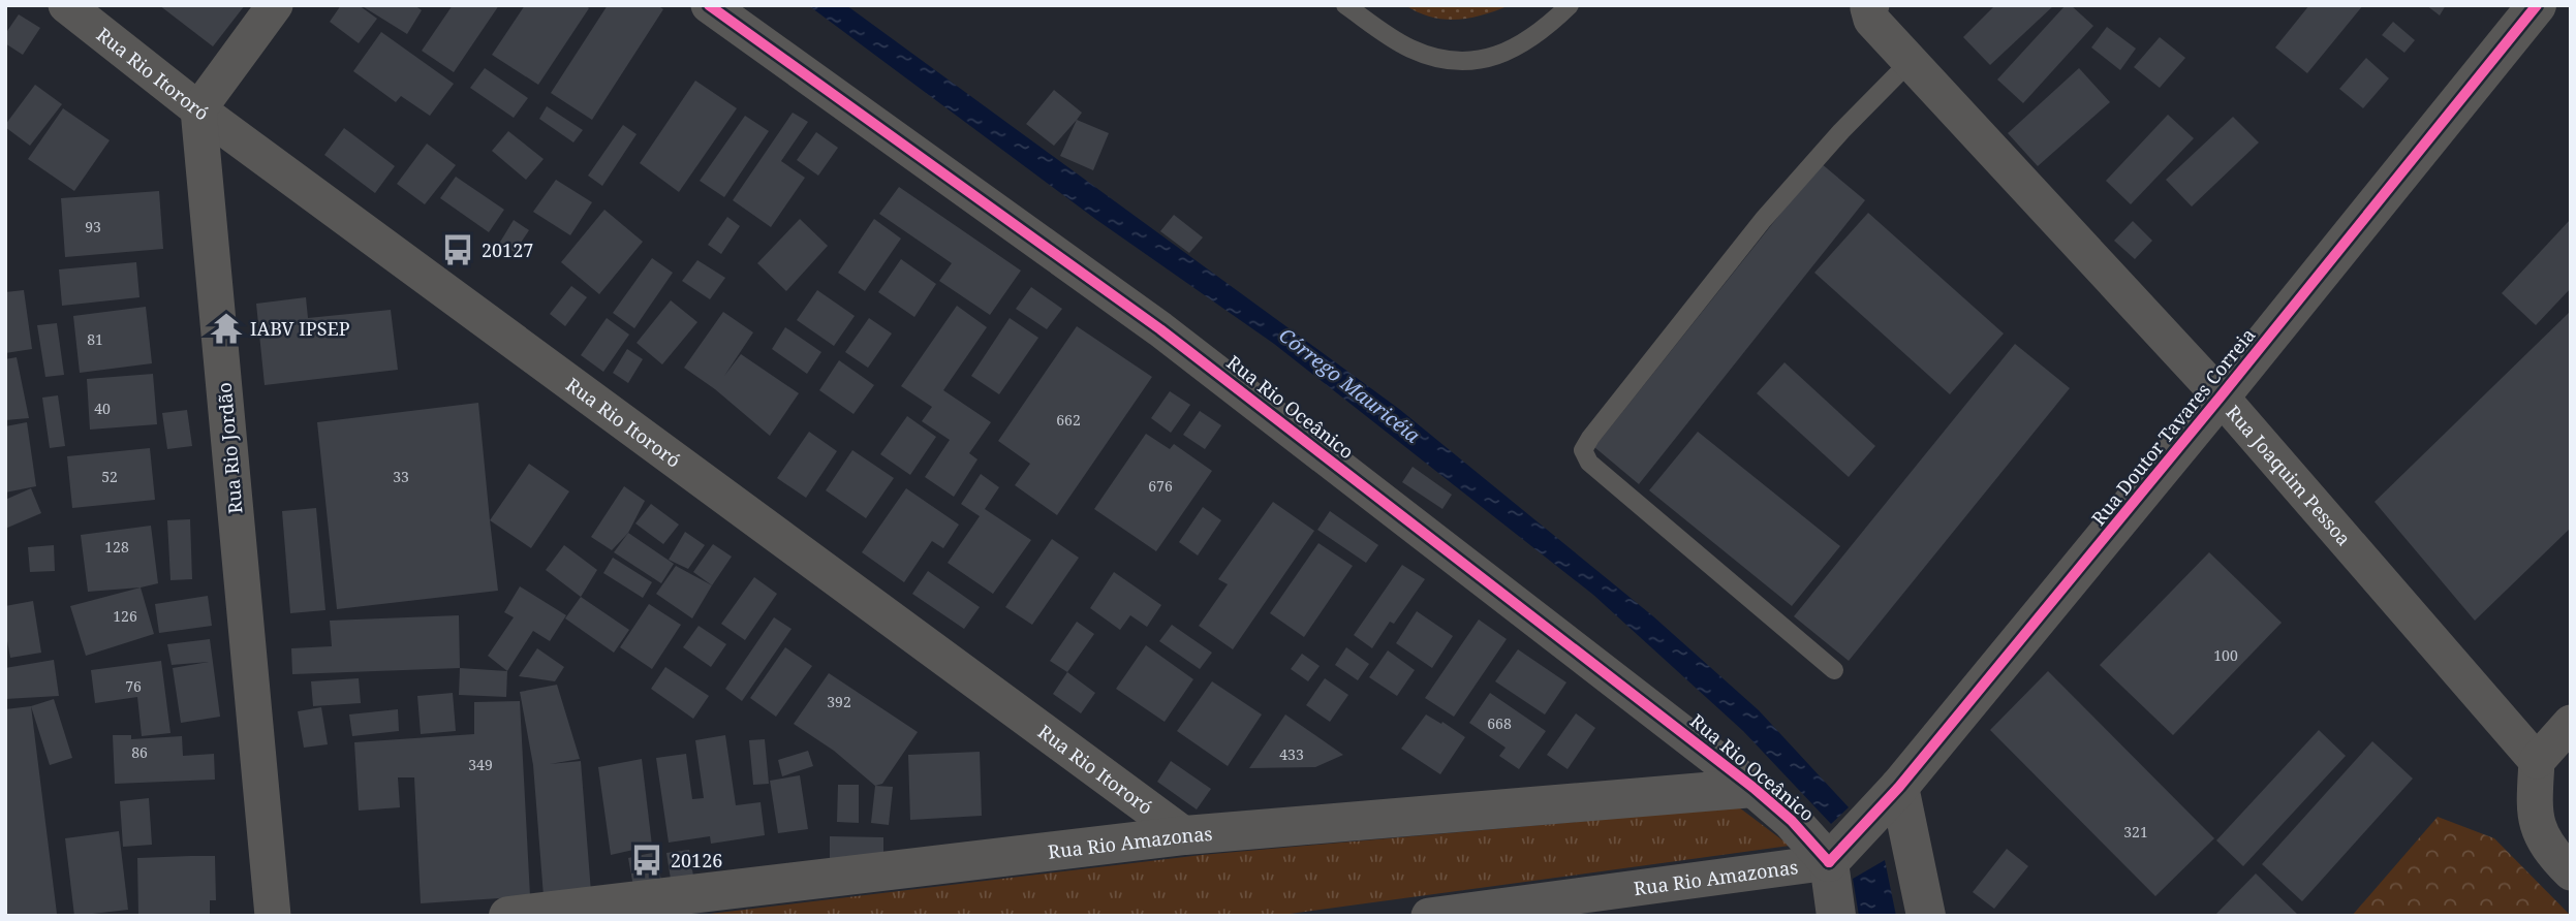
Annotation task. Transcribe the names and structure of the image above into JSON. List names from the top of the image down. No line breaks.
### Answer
{"streets":{"street":["Rua Rio Itororó","Rua Rio Oceânico","Rua Doutor Tavares Correia","Rua Rio Jordão","Rua Joaquim Pessoa","Rua Rio Amazonas"]},"crossings":[["Rua Rio Itororó","Rua Rio Jordão"],["Rua Rio Itororó","Rua Rio Amazonas"],["Rua Rio Oceânico","Rua Doutor Tavares Correia"],["Rua Rio Oceânico","Rua Rio Amazonas"],["Rua Doutor Tavares Correia","Rua Joaquim Pessoa"],["Rua Doutor Tavares Correia","Rua Rio Amazonas"]],"water":["Córrego Mauricéia"],"places":{"bus stop":["20127","20126"],"temple":["IABV IPSEP"]},"house_numbers":["93","81","40","662","52","33","676","128","126","100","76","392","668","86","433","349","321"]}
